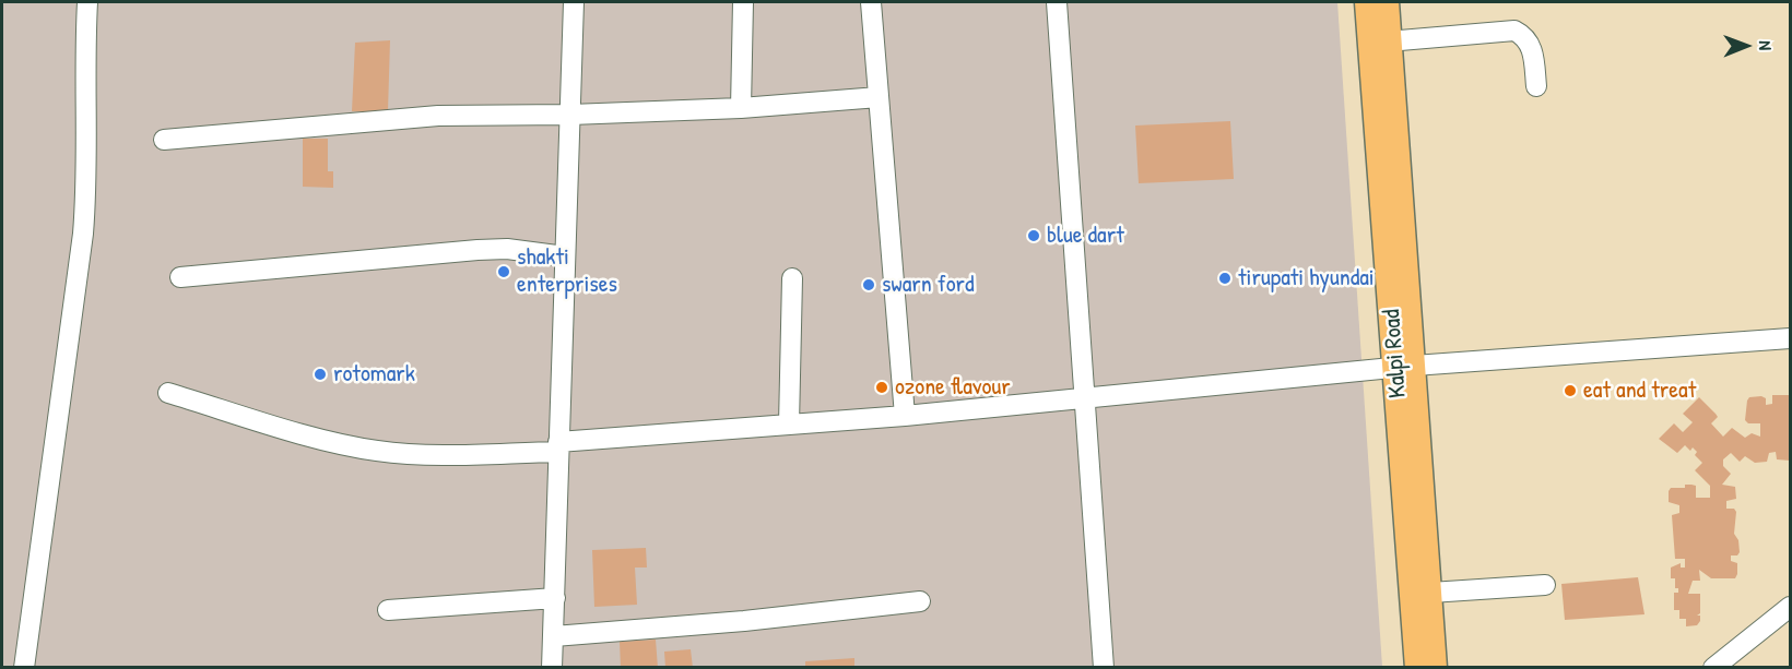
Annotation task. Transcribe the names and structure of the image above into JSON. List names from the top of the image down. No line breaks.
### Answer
{"streets":{"main road":["Kalpi Road"]},"places":["blue dart","shakti enterprises","tirupati hyundai","swarn ford","rotomark","ozone flavour","eat and treat"],"north":"right"}
